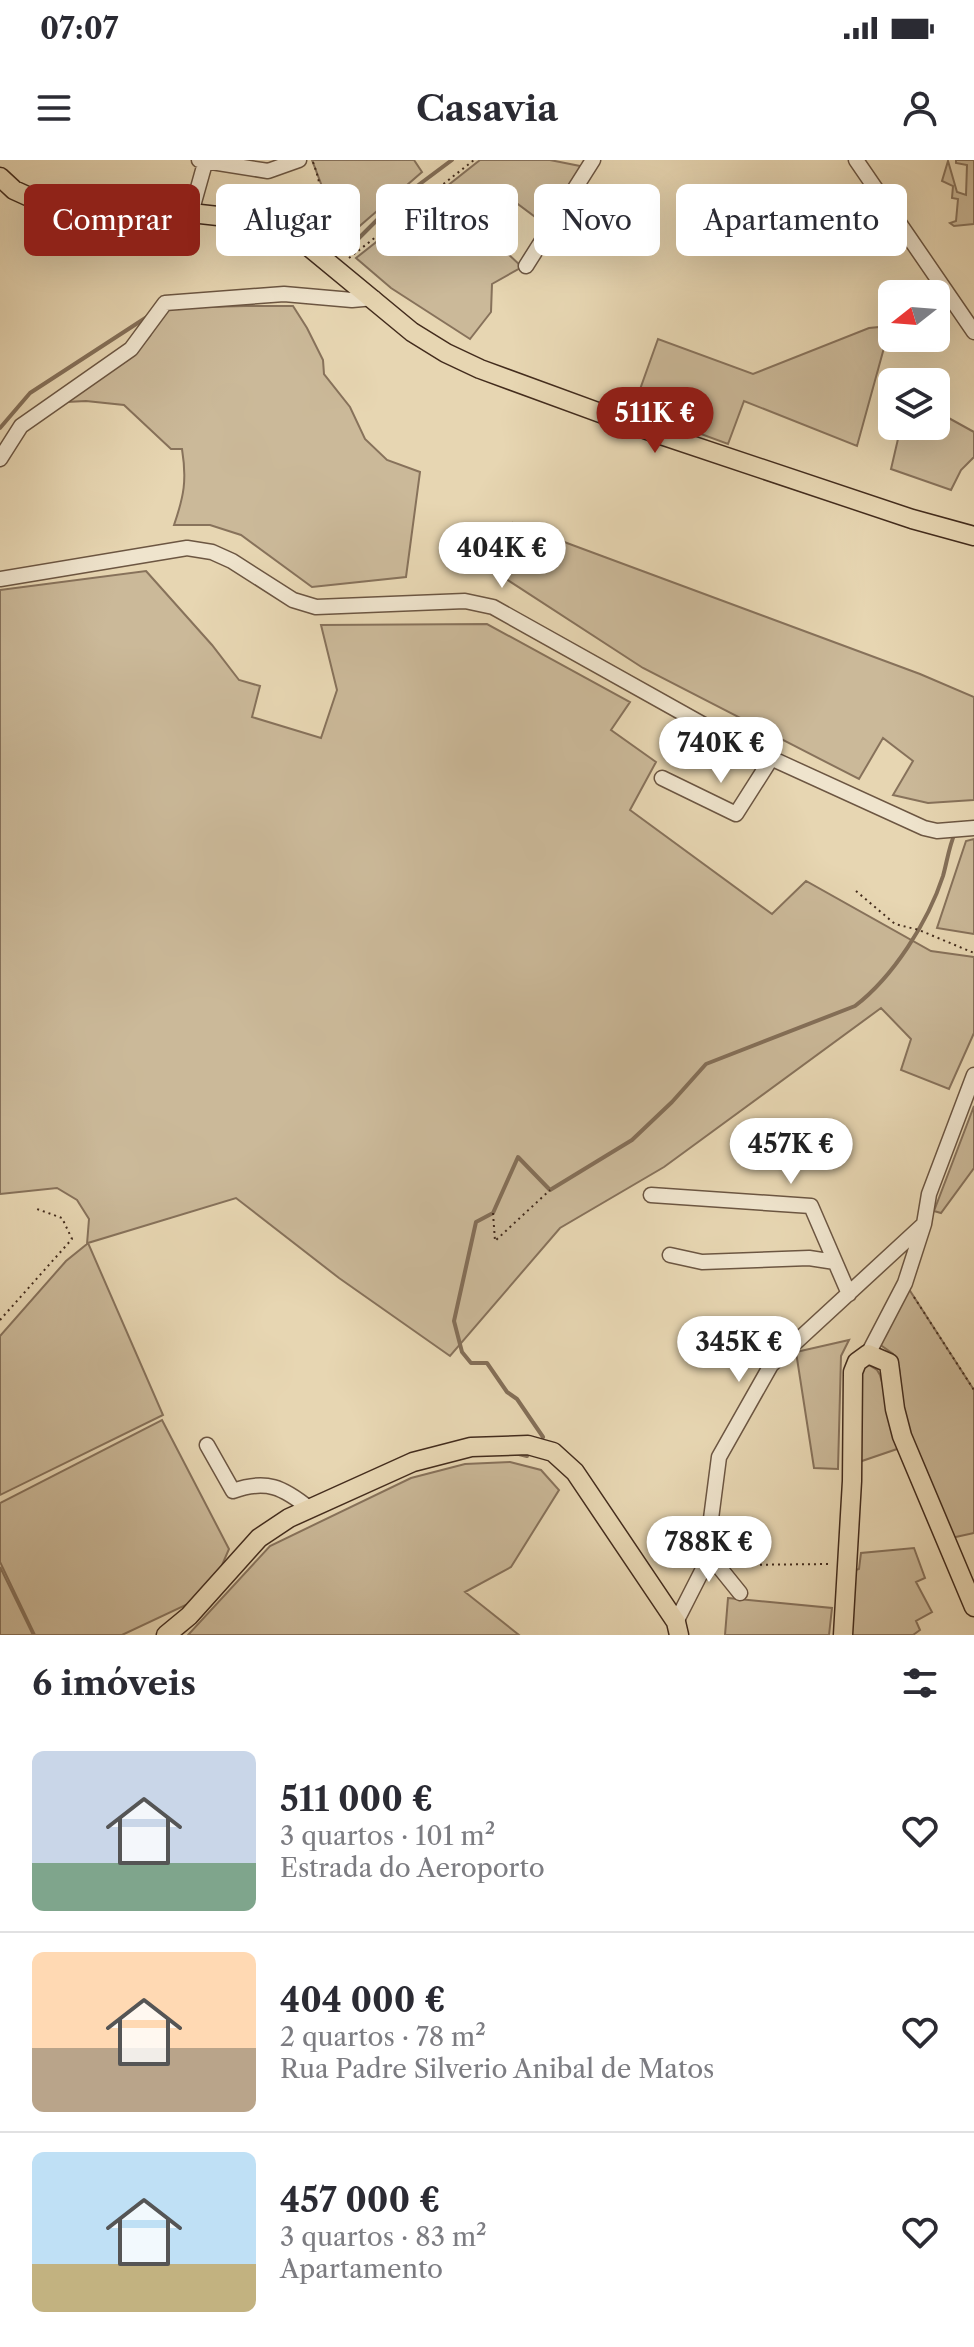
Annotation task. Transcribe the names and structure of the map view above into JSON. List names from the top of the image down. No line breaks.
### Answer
{"north":"left","page":{"status":"07:07","header":"Casavia","chip":["Comprar","Alugar","Filtros","Novo","Apartamento"],"price":["511K €","404K €","740K €","457K €","345K €","788K €"],"heading":"6 imóveis","list":[{"name":"511 000 €","note":"3 quartos · 101 m² · Estrada do Aeroporto"},{"name":"404 000 €","note":"2 quartos · 78 m² · Rua Padre Silverio Anibal de Matos"},{"name":"457 000 €","note":"3 quartos · 83 m² · Apartamento"}]}}
